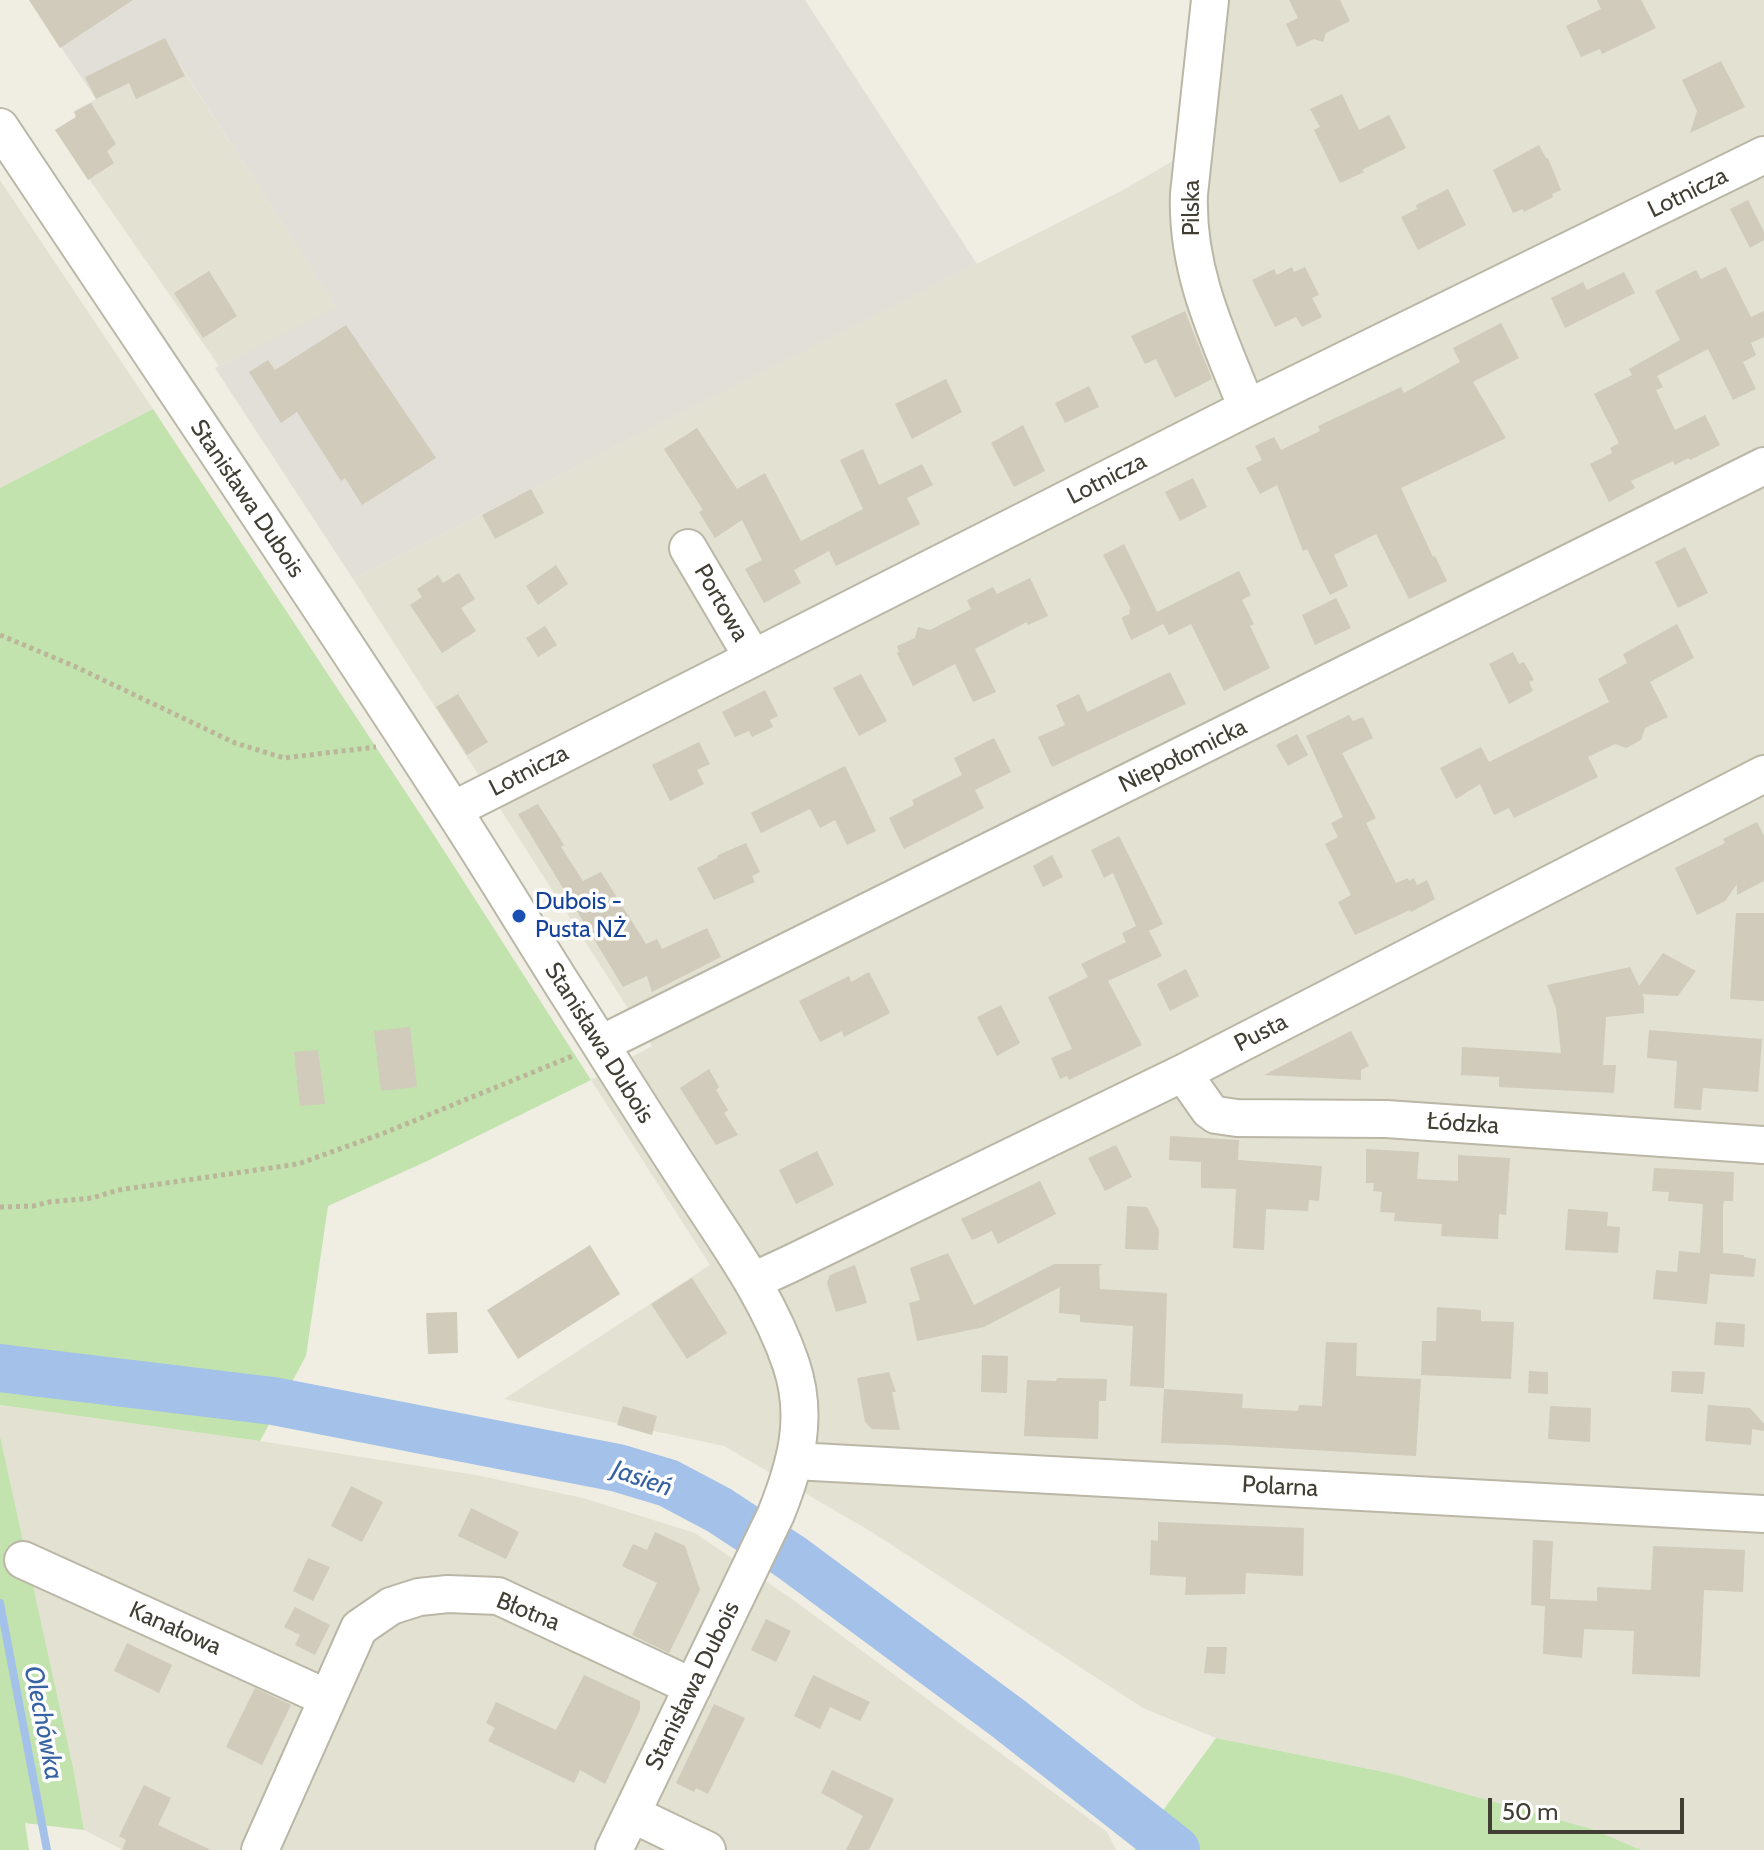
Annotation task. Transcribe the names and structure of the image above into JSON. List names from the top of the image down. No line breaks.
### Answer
{"streets":{"street":["Lotnicza","Pilska","Stanisława Dubois","Portowa","Niepołomicka","Pusta","Łódzka","Polarna","Błotna","Kanałowa"]},"crossings":[["Lotnicza","Pilska"],["Lotnicza","Stanisława Dubois"],["Lotnicza","Portowa"],["Stanisława Dubois","Niepołomicka"],["Stanisława Dubois","Pusta"],["Stanisława Dubois","Polarna"],["Stanisława Dubois","Błotna"],["Pusta","Łódzka"],["Błotna","Kanałowa"]],"water":["Jasień","Olechówka"],"places":["Dubois - Pusta NŻ"],"scale_bar":"50 m"}
